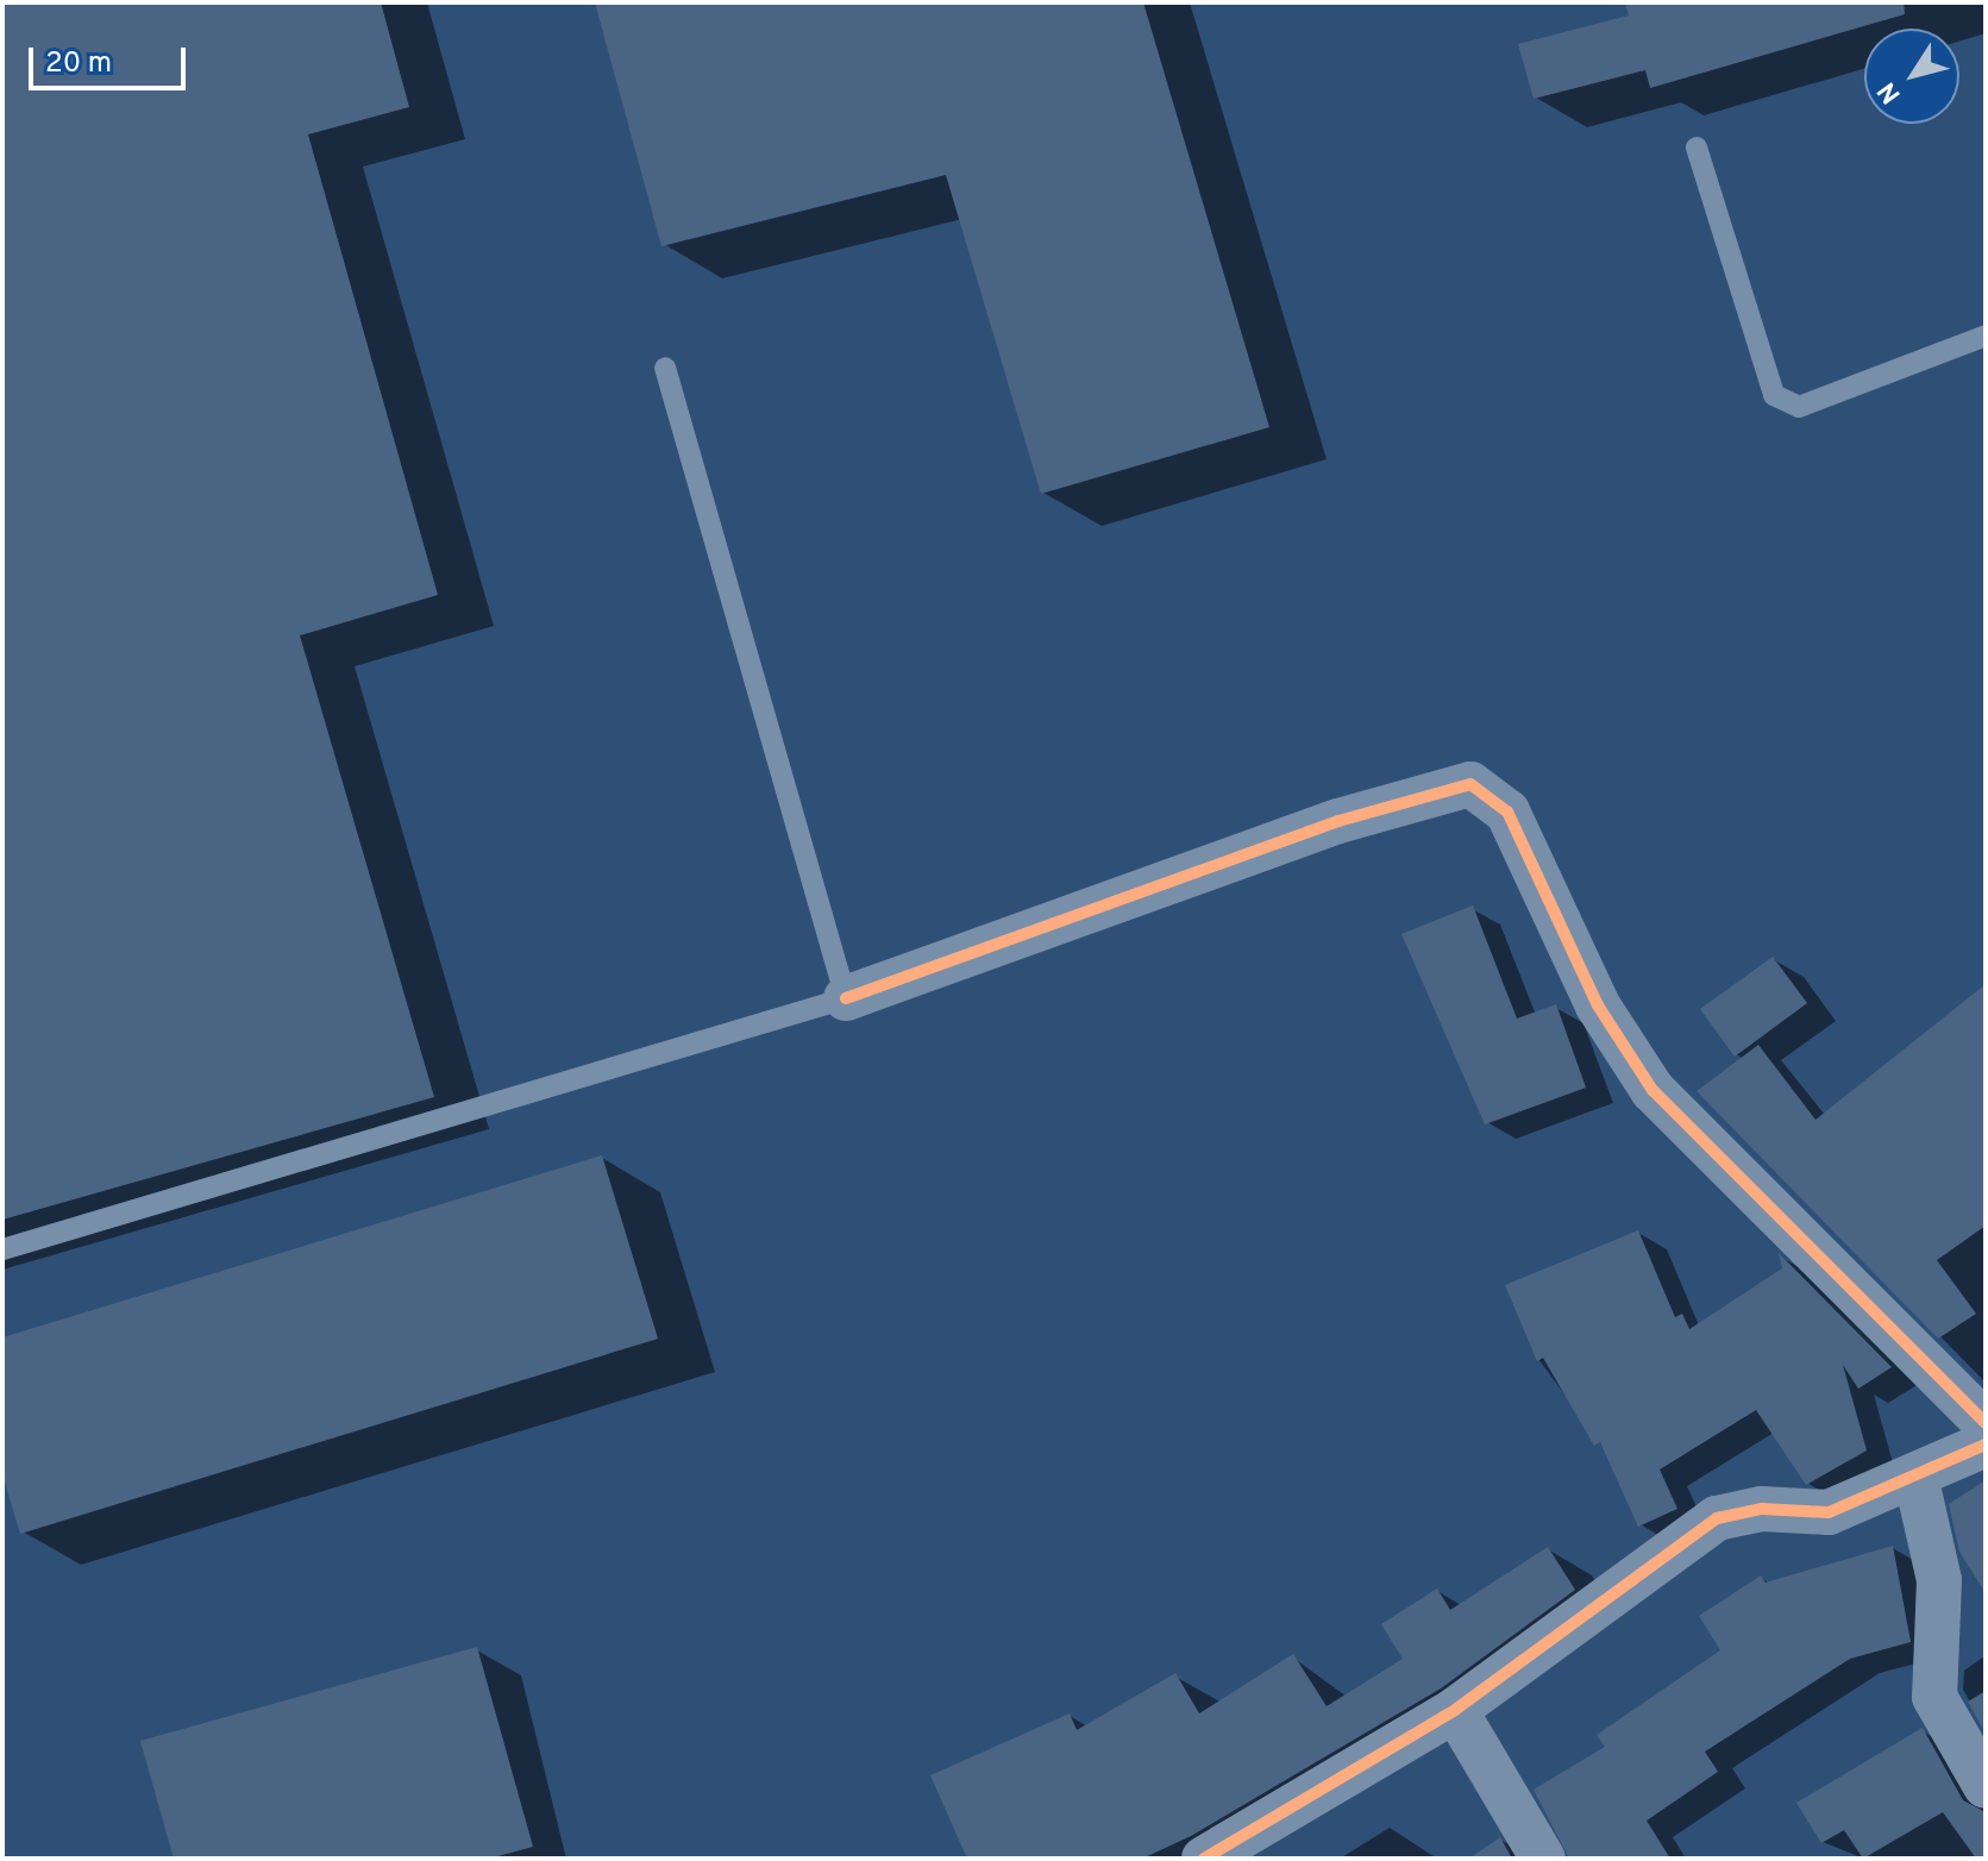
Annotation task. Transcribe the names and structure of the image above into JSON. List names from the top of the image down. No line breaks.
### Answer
{"scale_bar":"20 m","north":"bottom left"}
